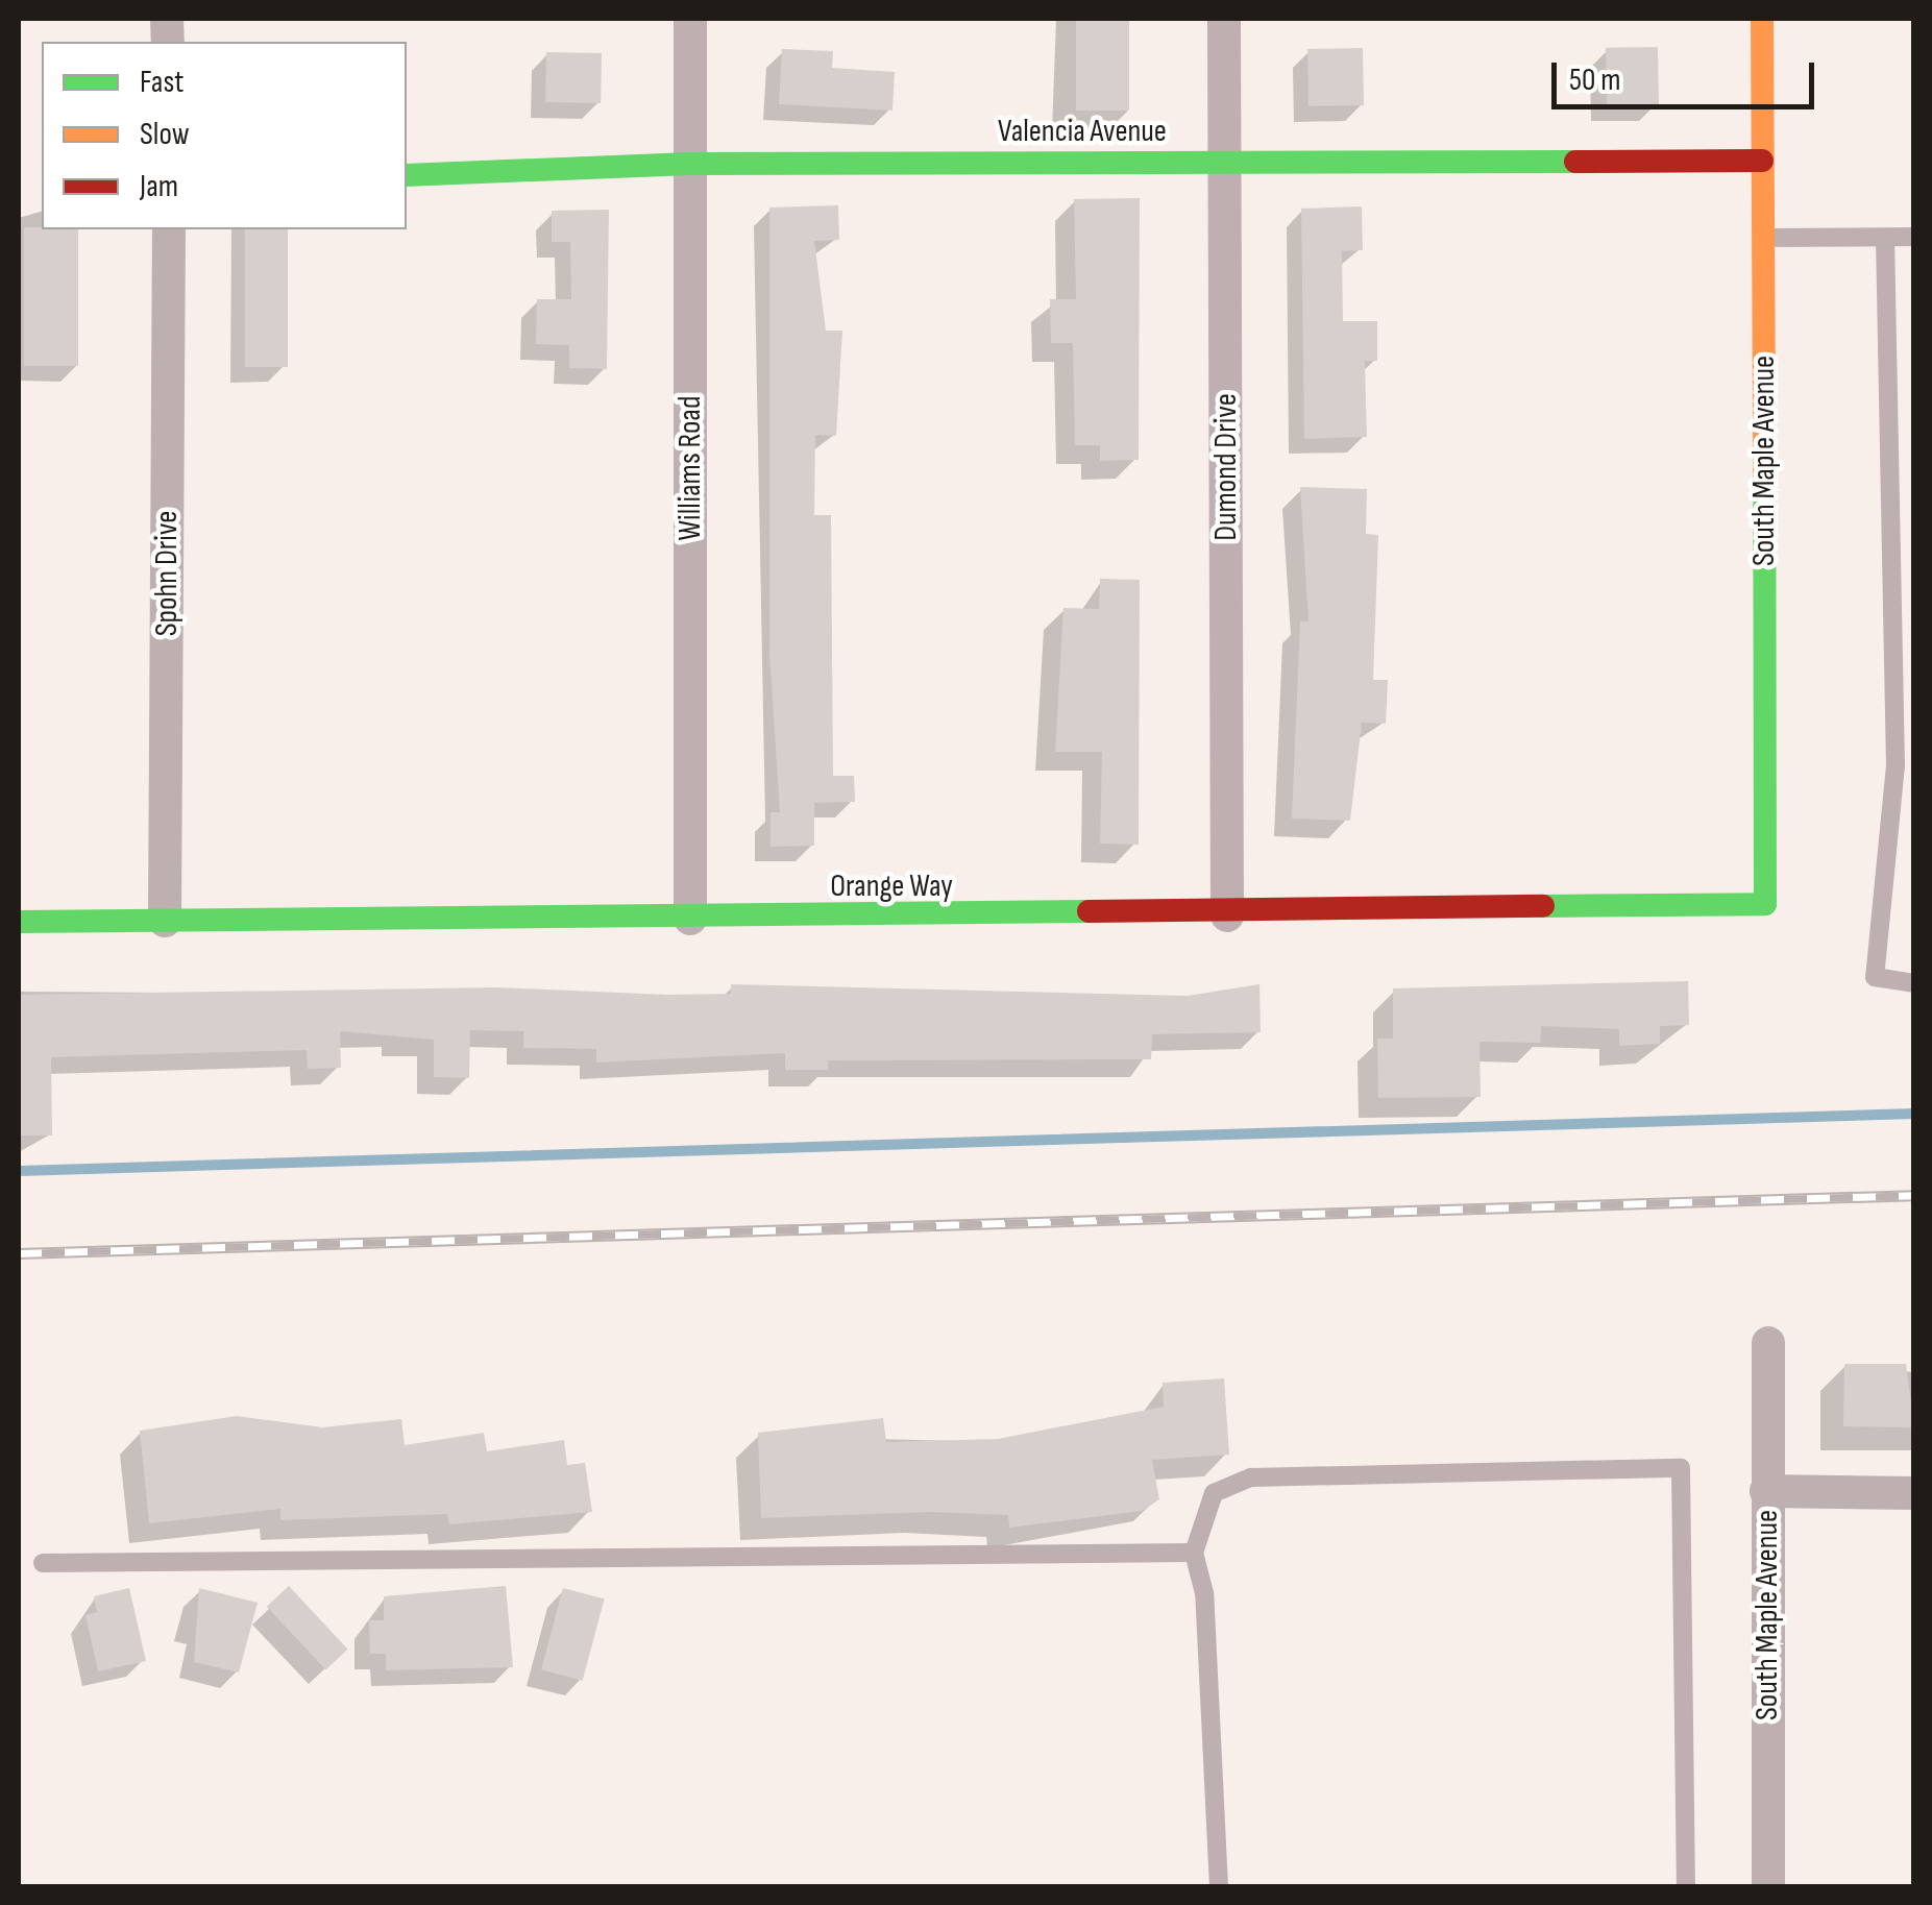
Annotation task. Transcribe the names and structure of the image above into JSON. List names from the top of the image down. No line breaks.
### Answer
{"streets":{"street":["Valencia Avenue","South Maple Avenue","Dumond Drive","Williams Road","Spohn Drive","Orange Way"]},"crossings":[["Valencia Avenue","South Maple Avenue"],["Valencia Avenue","Dumond Drive"],["Valencia Avenue","Williams Road"],["South Maple Avenue","Orange Way"],["Dumond Drive","Orange Way"],["Williams Road","Orange Way"],["Spohn Drive","Orange Way"]],"legend":["Fast","Slow","Jam"],"scale_bar":"50 m"}
